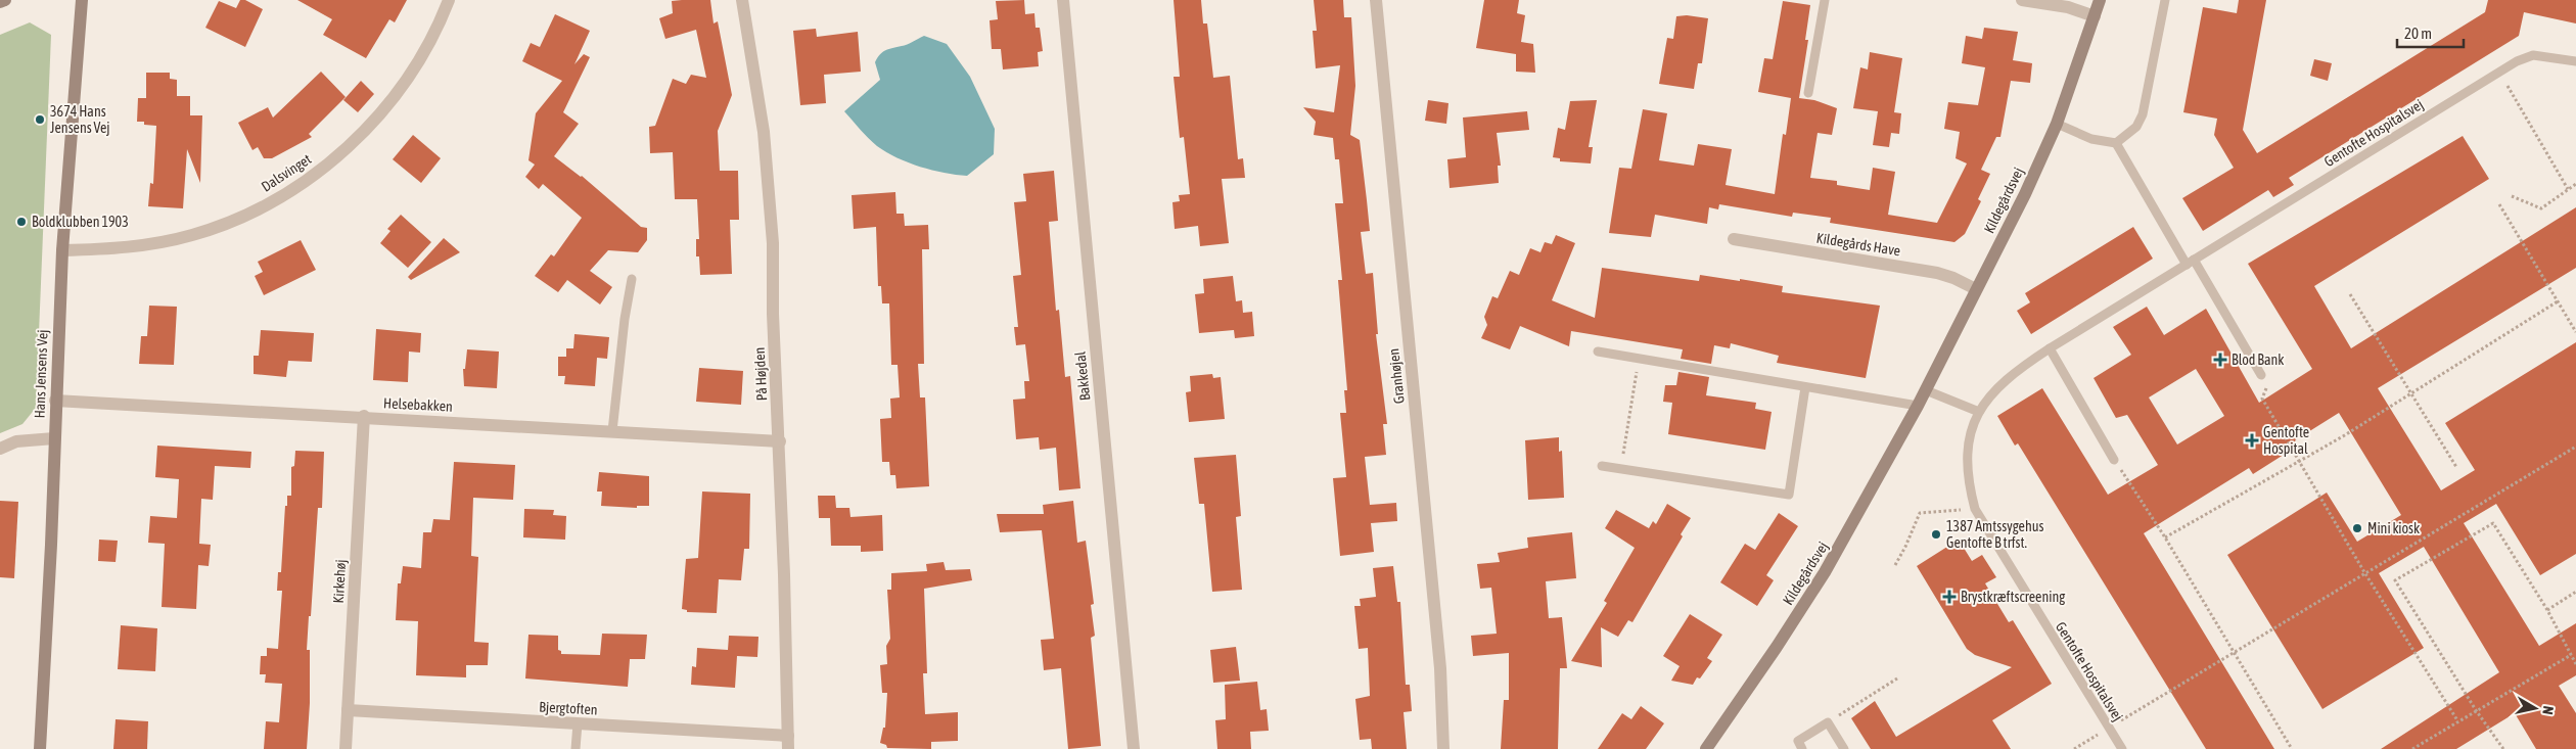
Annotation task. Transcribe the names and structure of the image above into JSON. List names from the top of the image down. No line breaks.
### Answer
{"streets":{"street":["Dalsvinget","Kildegårdsvej","Kildegårds Have","Hans Jensens Vej","På Højden","Bakkedal","Granhøjen","Helsebakken","Kirkehøj","Bjergtoften"],"lane":["Gentofte Hospitalsvej"]},"crossings":[["Dalsvinget","Hans Jensens Vej"],["Kildegårdsvej","Kildegårds Have"],["Hans Jensens Vej","Helsebakken"],["På Højden","Helsebakken"],["På Højden","Bjergtoften"],["Helsebakken","Kirkehøj"],["Kirkehøj","Bjergtoften"]],"places":{"other":["3674 Hans Jensens Vej","Boldklubben 1903","Mini kiosk","1387 Amtssygehus Gentofte B trfst."],"health":["Blod Bank","Gentofte Hospital","Brystkræftscreening"]},"scale_bar":"20 m","north":"right"}
